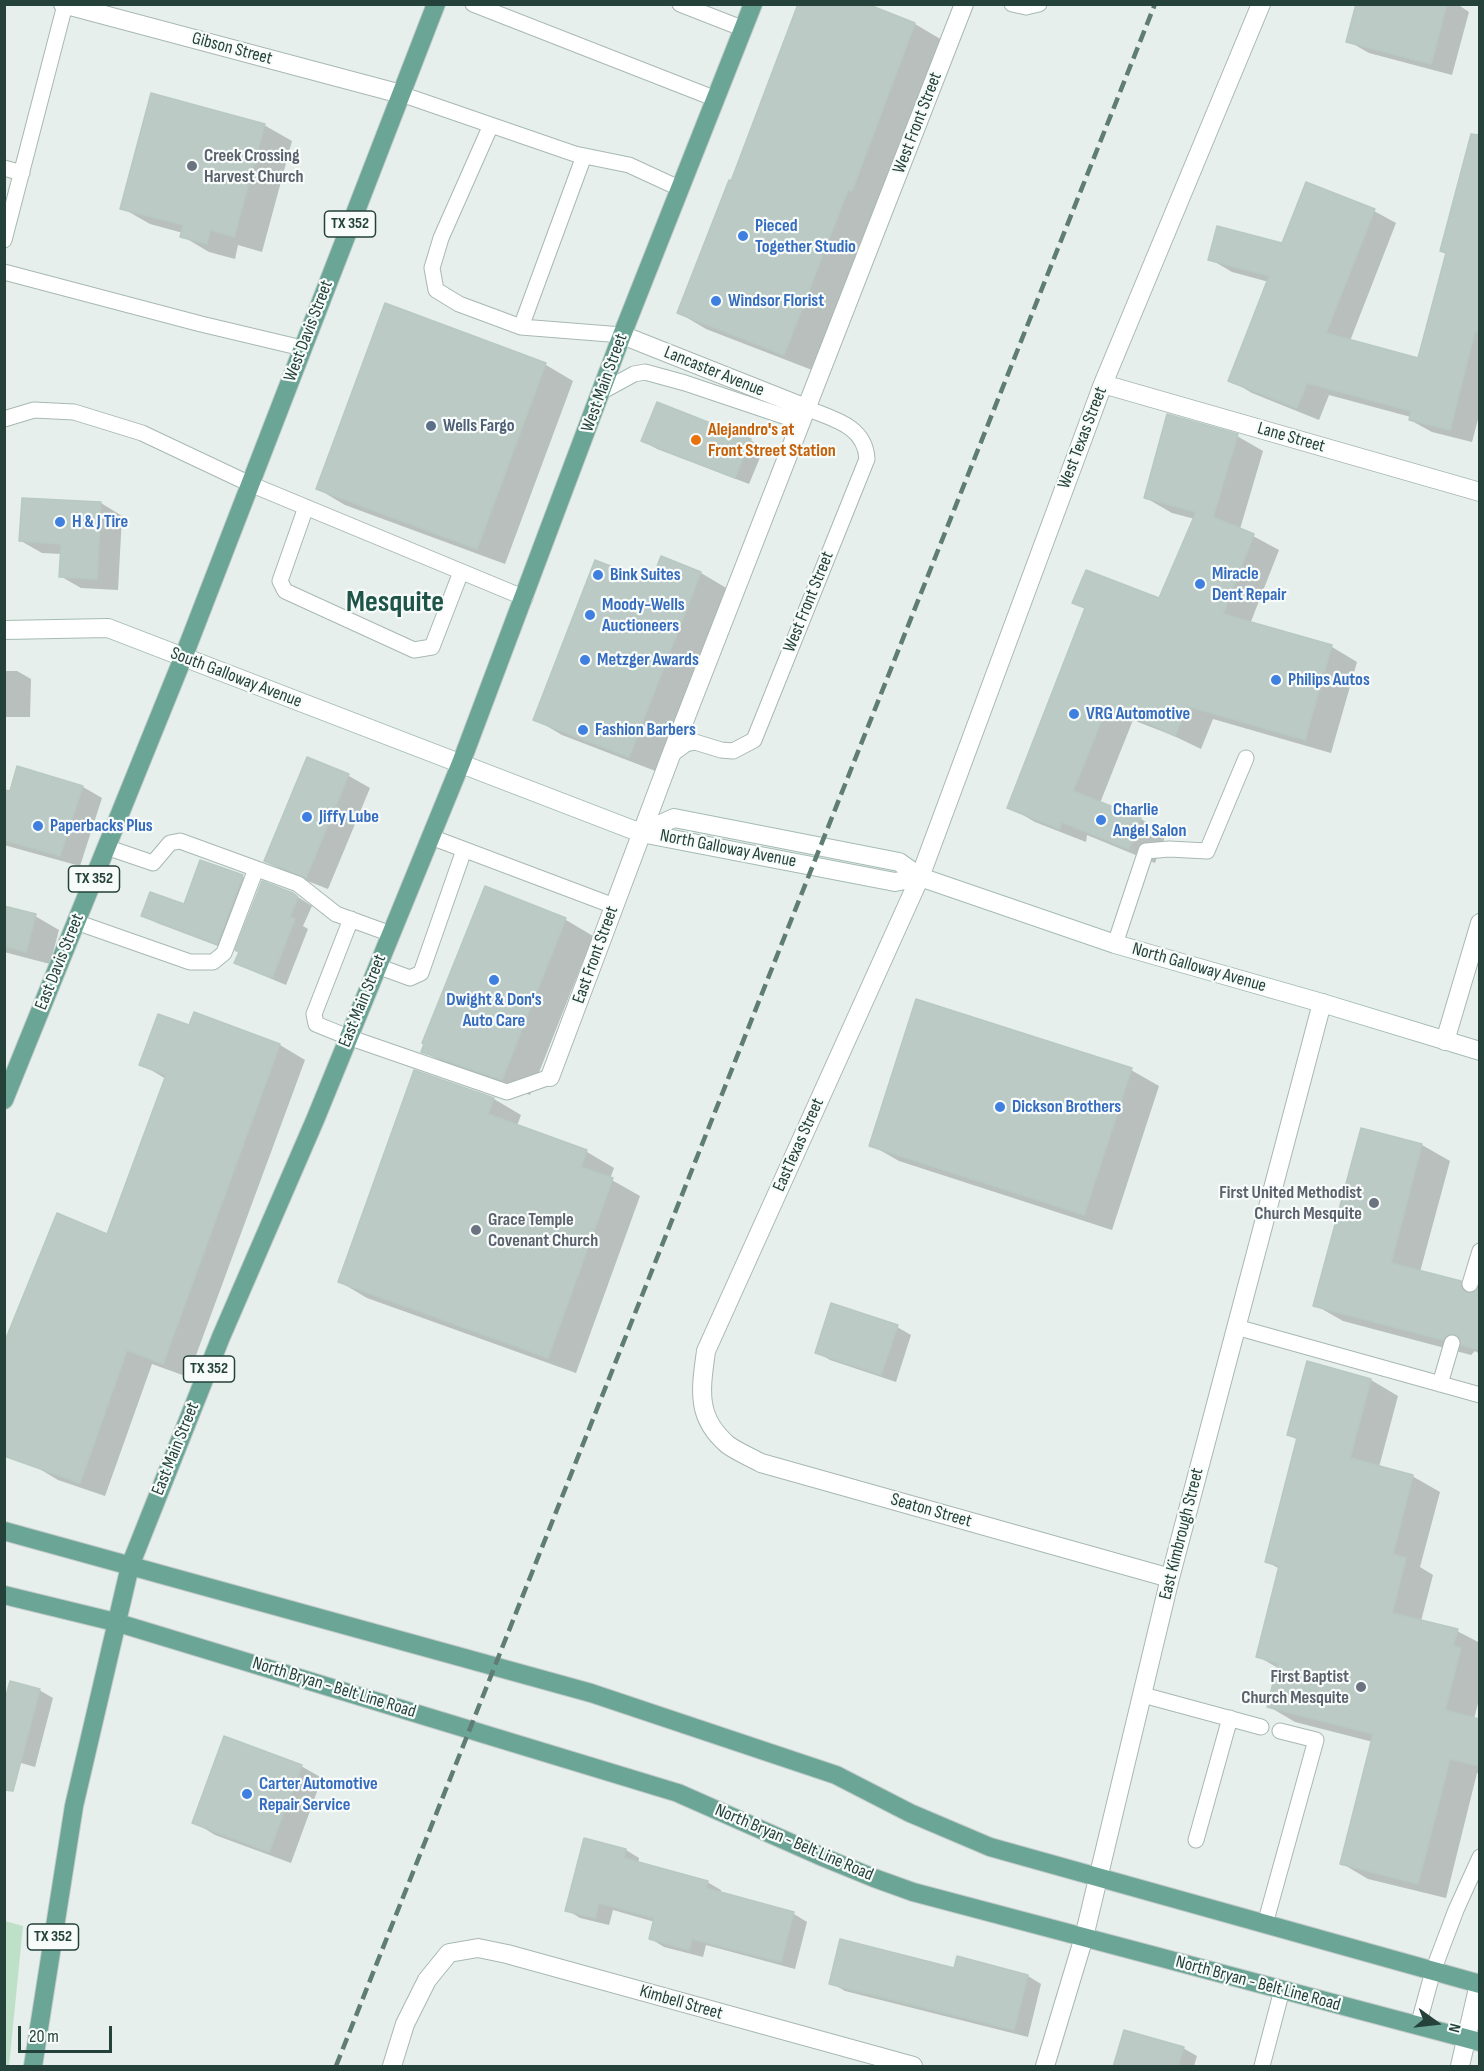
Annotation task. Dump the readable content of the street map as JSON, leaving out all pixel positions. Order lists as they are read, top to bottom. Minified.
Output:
{"streets":{"main road":["TX 352","West Davis Street","West Main Street","East Davis Street","East Main Street","North Bryan - Belt Line Road"],"street":["Gibson Street","West Front Street","Lancaster Avenue","West Texas Street","Lane Street","South Galloway Avenue","North Galloway Avenue","East Front Street","EastTexas Street","Seaton Street","East Kimbrough Street","Kimbell Street"]},"crossings":[["Gibson Street","West Davis Street"],["West Front Street","Lancaster Avenue"],["West Front Street","North Galloway Avenue"],["West Front Street","East Front Street"],["West Davis Street","South Galloway Avenue"],["West Davis Street","East Davis Street"],["Lancaster Avenue","West Main Street"],["West Main Street","South Galloway Avenue"],["West Main Street","North Galloway Avenue"],["West Main Street","East Main Street"],["West Texas Street","Lane Street"],["West Texas Street","North Galloway Avenue"],["West Texas Street","EastTexas Street"],["South Galloway Avenue","North Galloway Avenue"],["South Galloway Avenue","East Davis Street"],["South Galloway Avenue","East Main Street"],["North Galloway Avenue","East Front Street"],["North Galloway Avenue","East Main Street"],["North Galloway Avenue","EastTexas Street"],["North Galloway Avenue","East Kimbrough Street"],["East Main Street","North Bryan - Belt Line Road"],["EastTexas Street","Seaton Street"],["Seaton Street","East Kimbrough Street"],["East Kimbrough Street","North Bryan - Belt Line Road"]],"districts":["Mesquite"],"places":["Creek Crossing Harvest Church","Pieced Together Studio","Windsor Florist","Wells Fargo","Alejandro's at Front Street Station","H & J Tire","Bink Suites","Miracle Dent Repair","Moody-Wells Auctioneers","Metzger Awards","Philips Autos","VRG Automotive","Fashion Barbers","Jiffy Lube","Charlie Angel Salon","Paperbacks Plus","Dwight & Don's Auto Care","Dickson Brothers","First United Methodist Church Mesquite","Grace Temple Covenant Church","First Baptist Church Mesquite","Carter Automotive Repair Service"],"scale_bar":"20 m","north":"right"}
